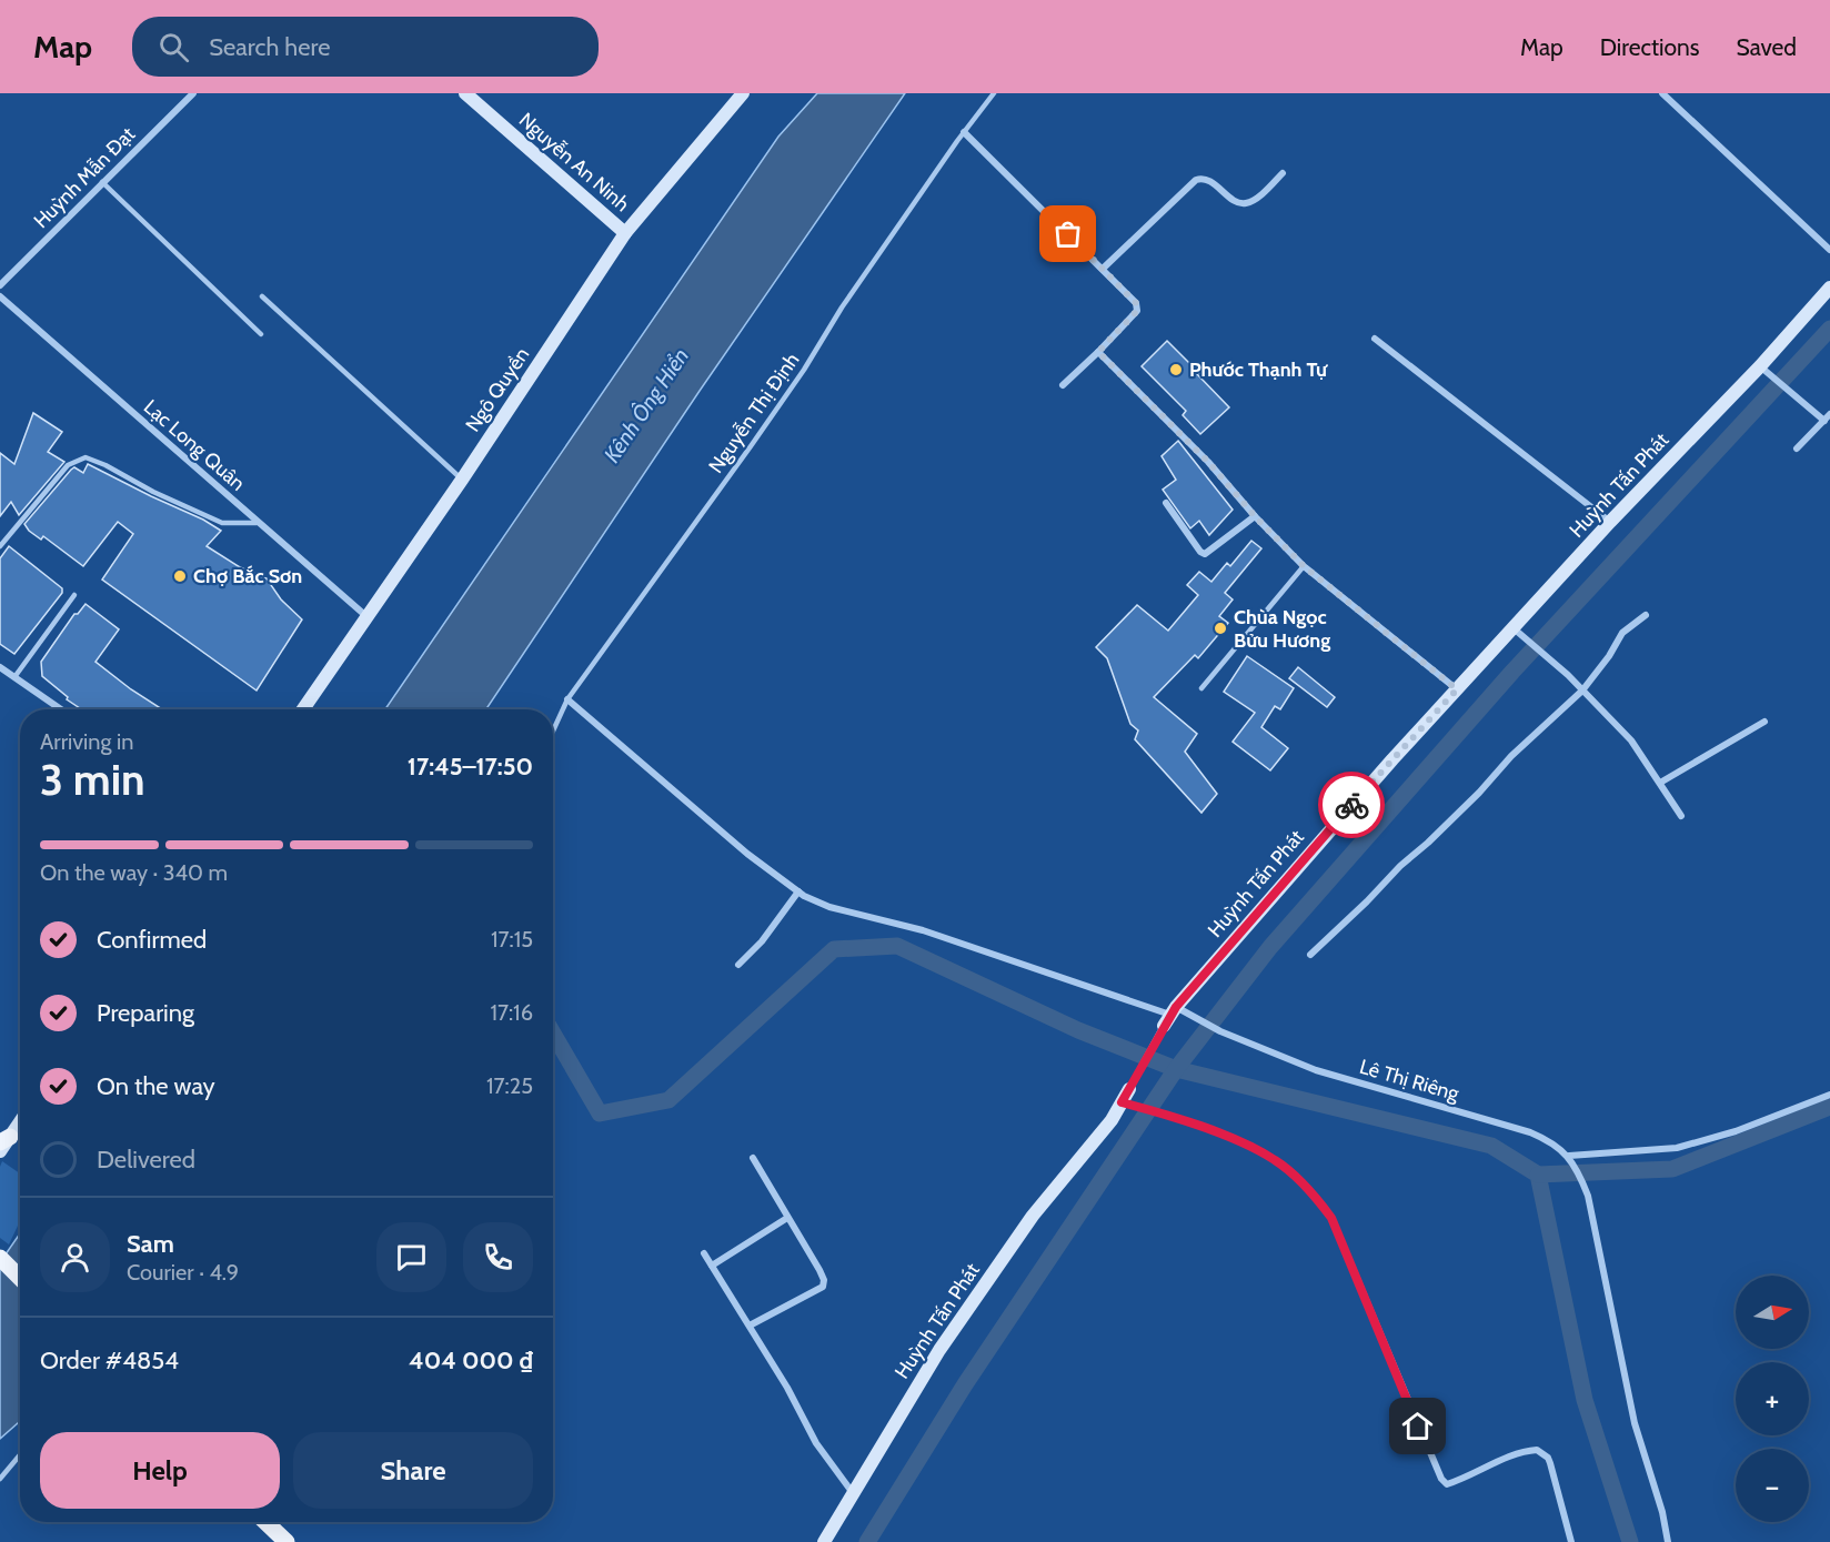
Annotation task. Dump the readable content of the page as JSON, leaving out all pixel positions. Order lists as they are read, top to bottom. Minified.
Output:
{"streets":{"street":["Nguyễn An Ninh","Huỳnh Mẫn Đạt","Ngô Quyền","Lạc Long Quân","Huỳnh Tấn Phát","Lê Thị Riêng"],"lane":["Nguyễn Thị Định"]},"crossings":[["Nguyễn An Ninh","Ngô Quyền"],["Ngô Quyền","Lạc Long Quân"],["Nguyễn Thị Định","Lê Thị Riêng"],["Huỳnh Tấn Phát","Lê Thị Riêng"]],"water":["Kênh Ông Hiển"],"places":["Phước Thạnh Tự","Chợ Bắc Sơn","Chùa Ngọc Bửu Hương"],"north":"right","page":{"header":"Map","search":"Search here","nav":["Map","Directions","Saved"],"heading":["3 min","Arriving in","17:45–17:50"],"panel":["Sam","Courier · 4.9","Order #4854","404 000 ₫"],"bar":"On the way · 340 m","list":[["Confirmed","17:15"],["Preparing","17:16"],["On the way","17:25"],"Delivered"],"map_buttons":["+","−"],"buttons":["Help","Share"]}}
